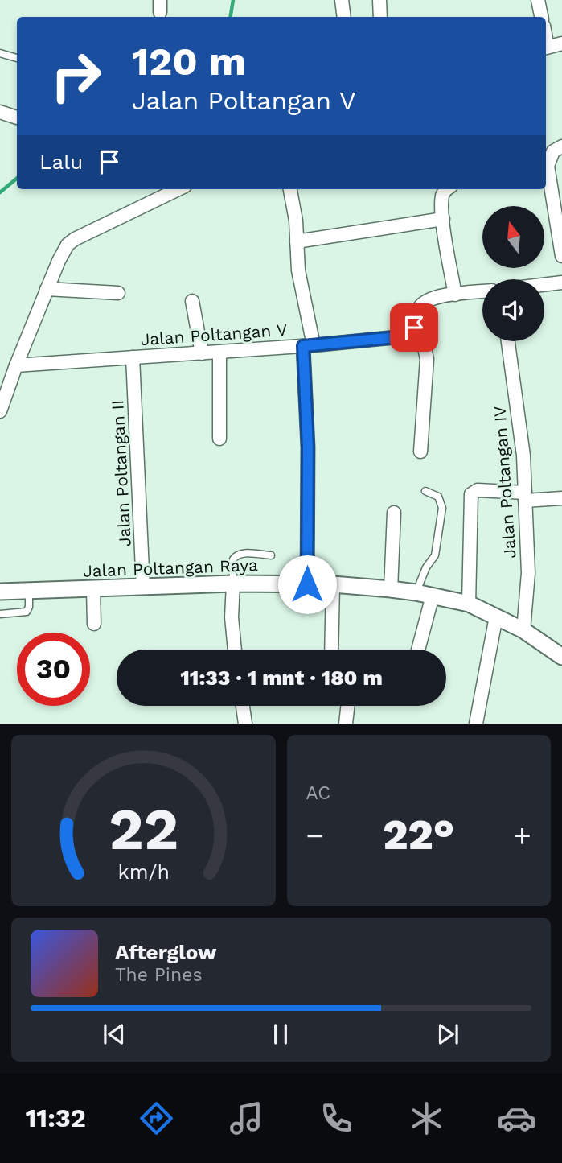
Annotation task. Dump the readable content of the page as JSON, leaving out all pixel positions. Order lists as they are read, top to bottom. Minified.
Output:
{"streets":{"street":["Jalan Poltangan V","Jalan Poltangan II","Jalan Poltangan IV","Jalan Poltangan Raya"]},"crossings":[["Jalan Poltangan V","Jalan Poltangan II"],["Jalan Poltangan II","Jalan Poltangan Raya"],["Jalan Poltangan IV","Jalan Poltangan Raya"]],"north":"top","page":{"turn":["120 m","Jalan Poltangan V"],"then":"Lalu","limit":"30","trip":"11:33 · 1 mnt · 180 m","tile":"AC","heat":["−","22°","+"],"song":["Afterglow","The Pines"],"tabs":"11:32","gauge":["22","km/h"]}}
